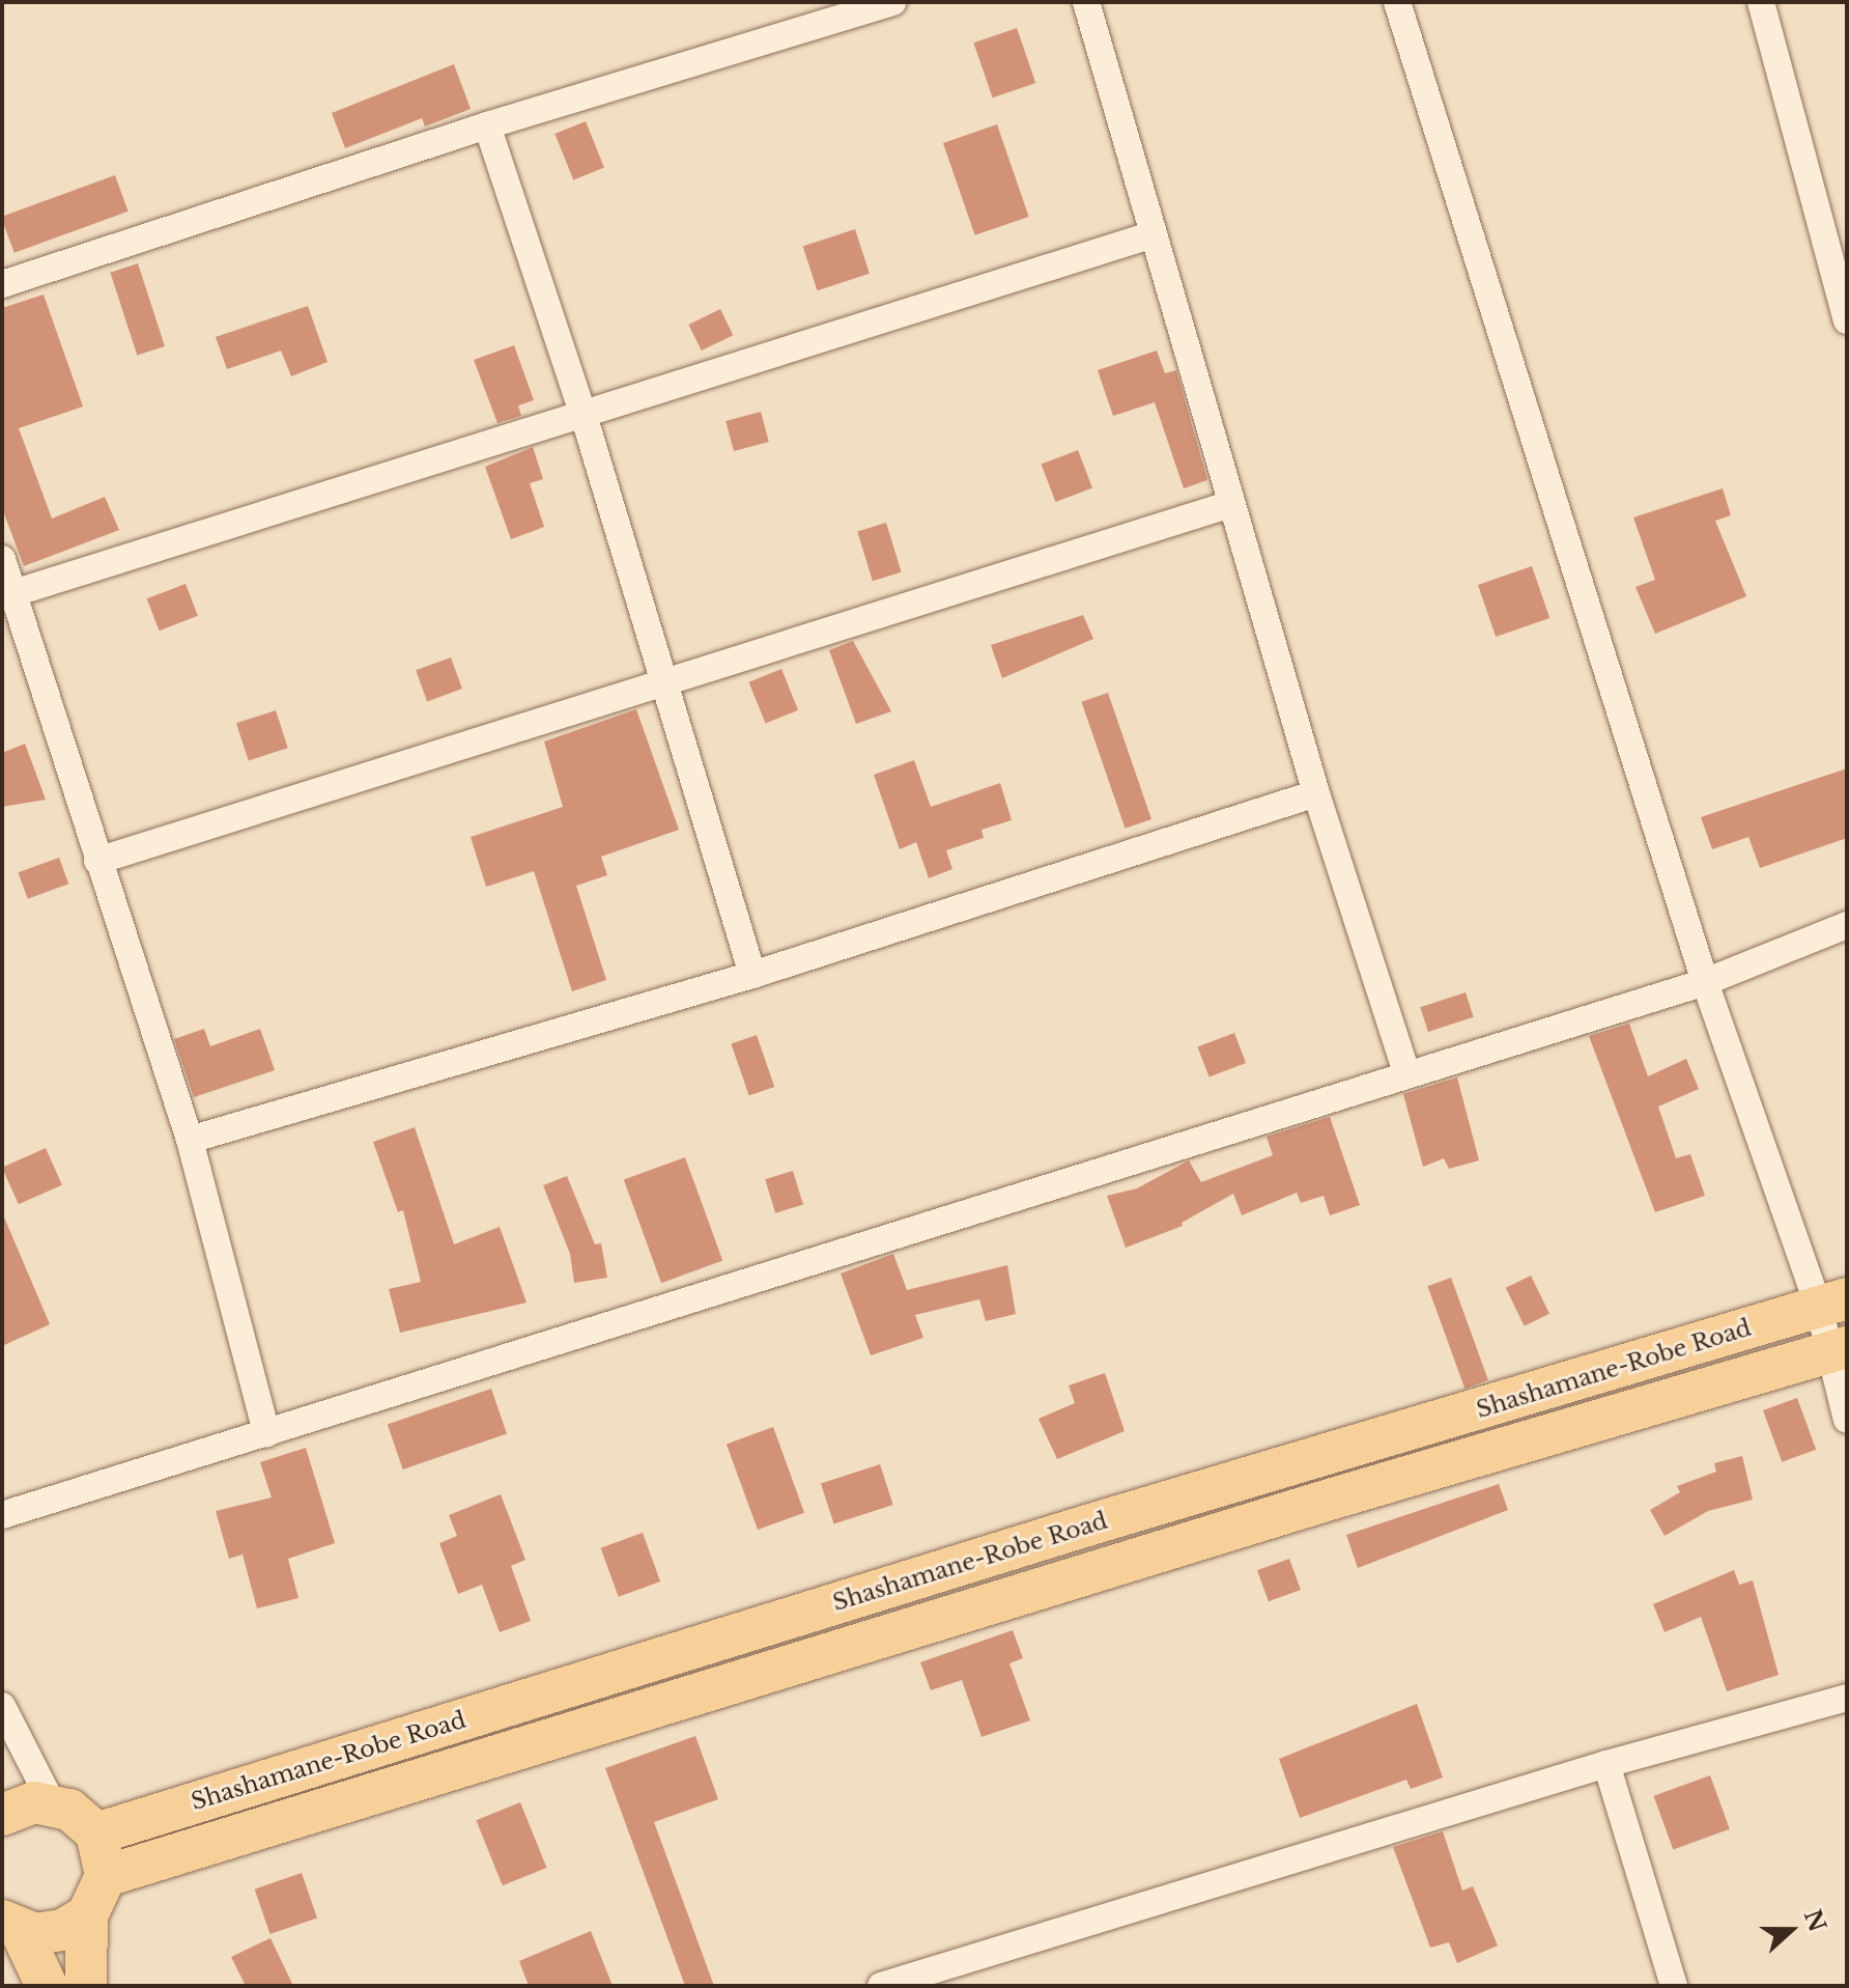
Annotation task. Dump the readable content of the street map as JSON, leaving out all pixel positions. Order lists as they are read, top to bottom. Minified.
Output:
{"streets":{"main road":["Shashamane-Robe Road"]},"north":"right"}
